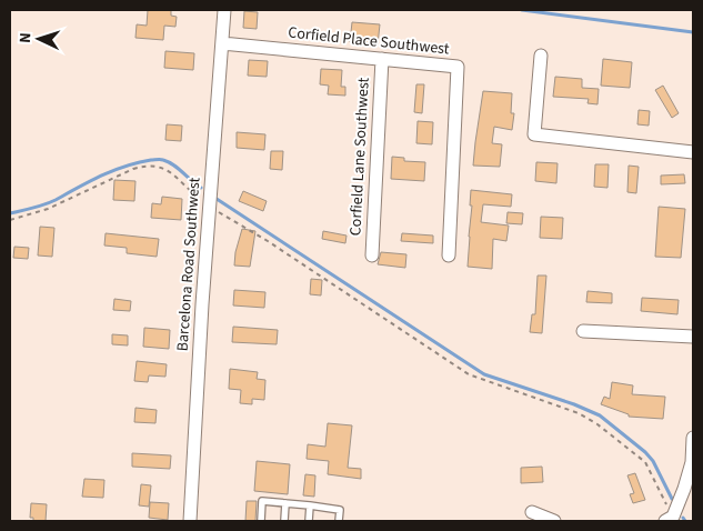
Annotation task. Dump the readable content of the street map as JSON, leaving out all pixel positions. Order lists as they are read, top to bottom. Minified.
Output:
{"streets":{"street":["Corfield Place Southwest","Corfield Lane Southwest","Barcelona Road Southwest"]},"crossings":[["Corfield Place Southwest","Corfield Lane Southwest"],["Corfield Place Southwest","Barcelona Road Southwest"]],"north":"left"}
